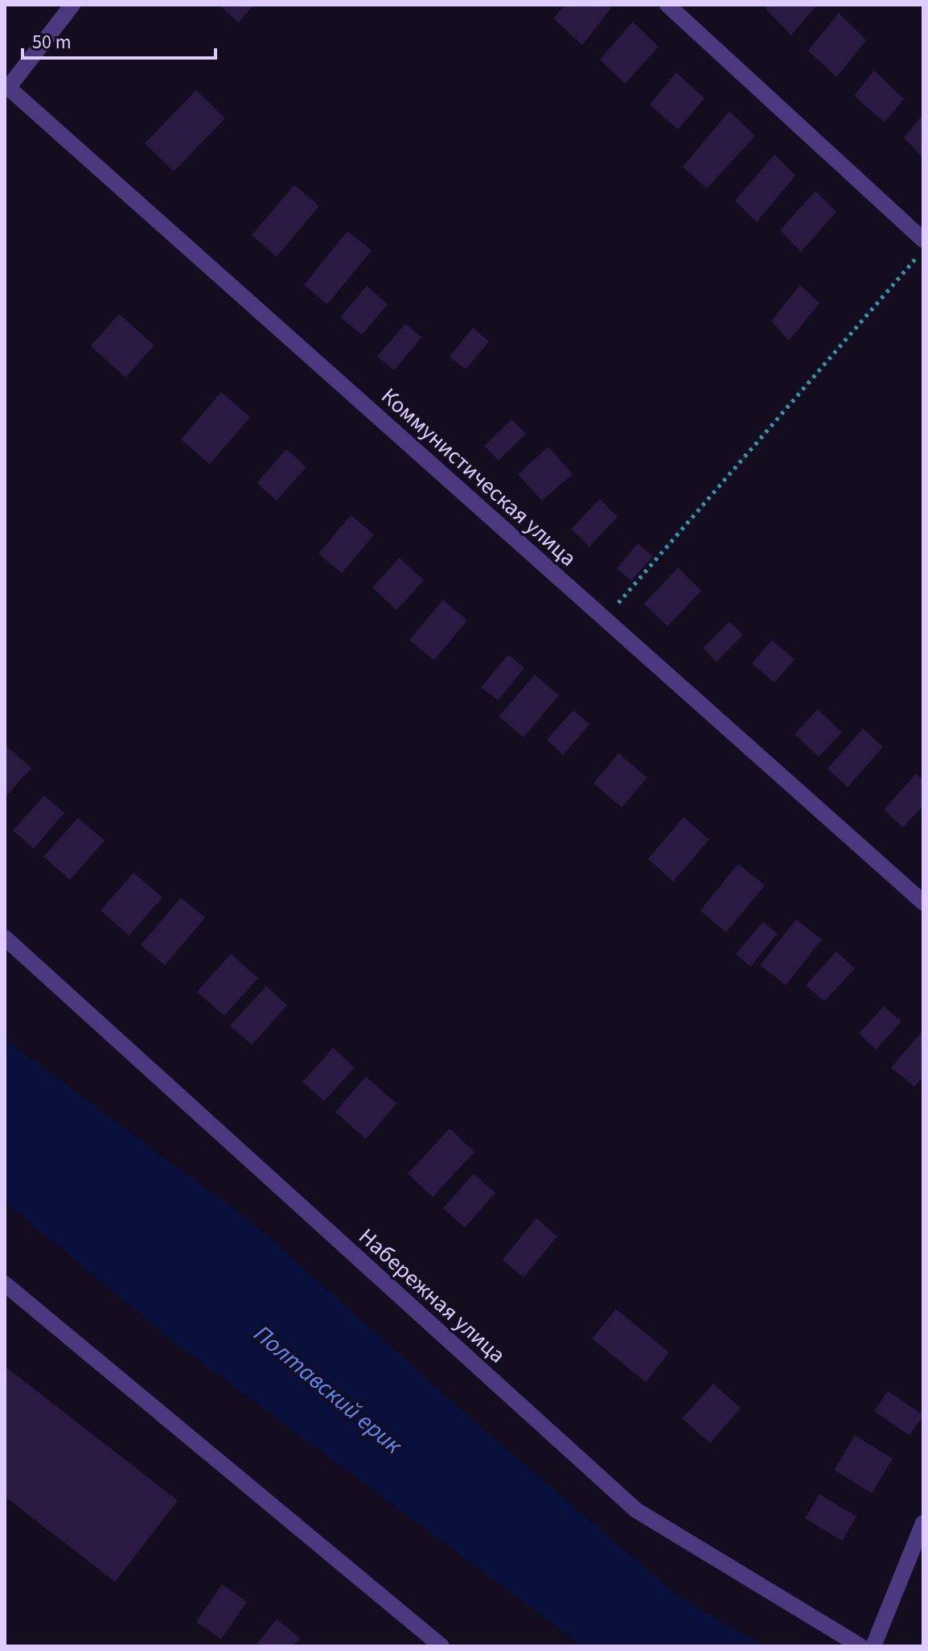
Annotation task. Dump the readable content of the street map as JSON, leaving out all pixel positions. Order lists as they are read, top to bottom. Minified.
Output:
{"streets":{"street":["Коммунистическая улица","Набережная улица"]},"water":["Полтавский ерик"],"scale_bar":"50 m"}
